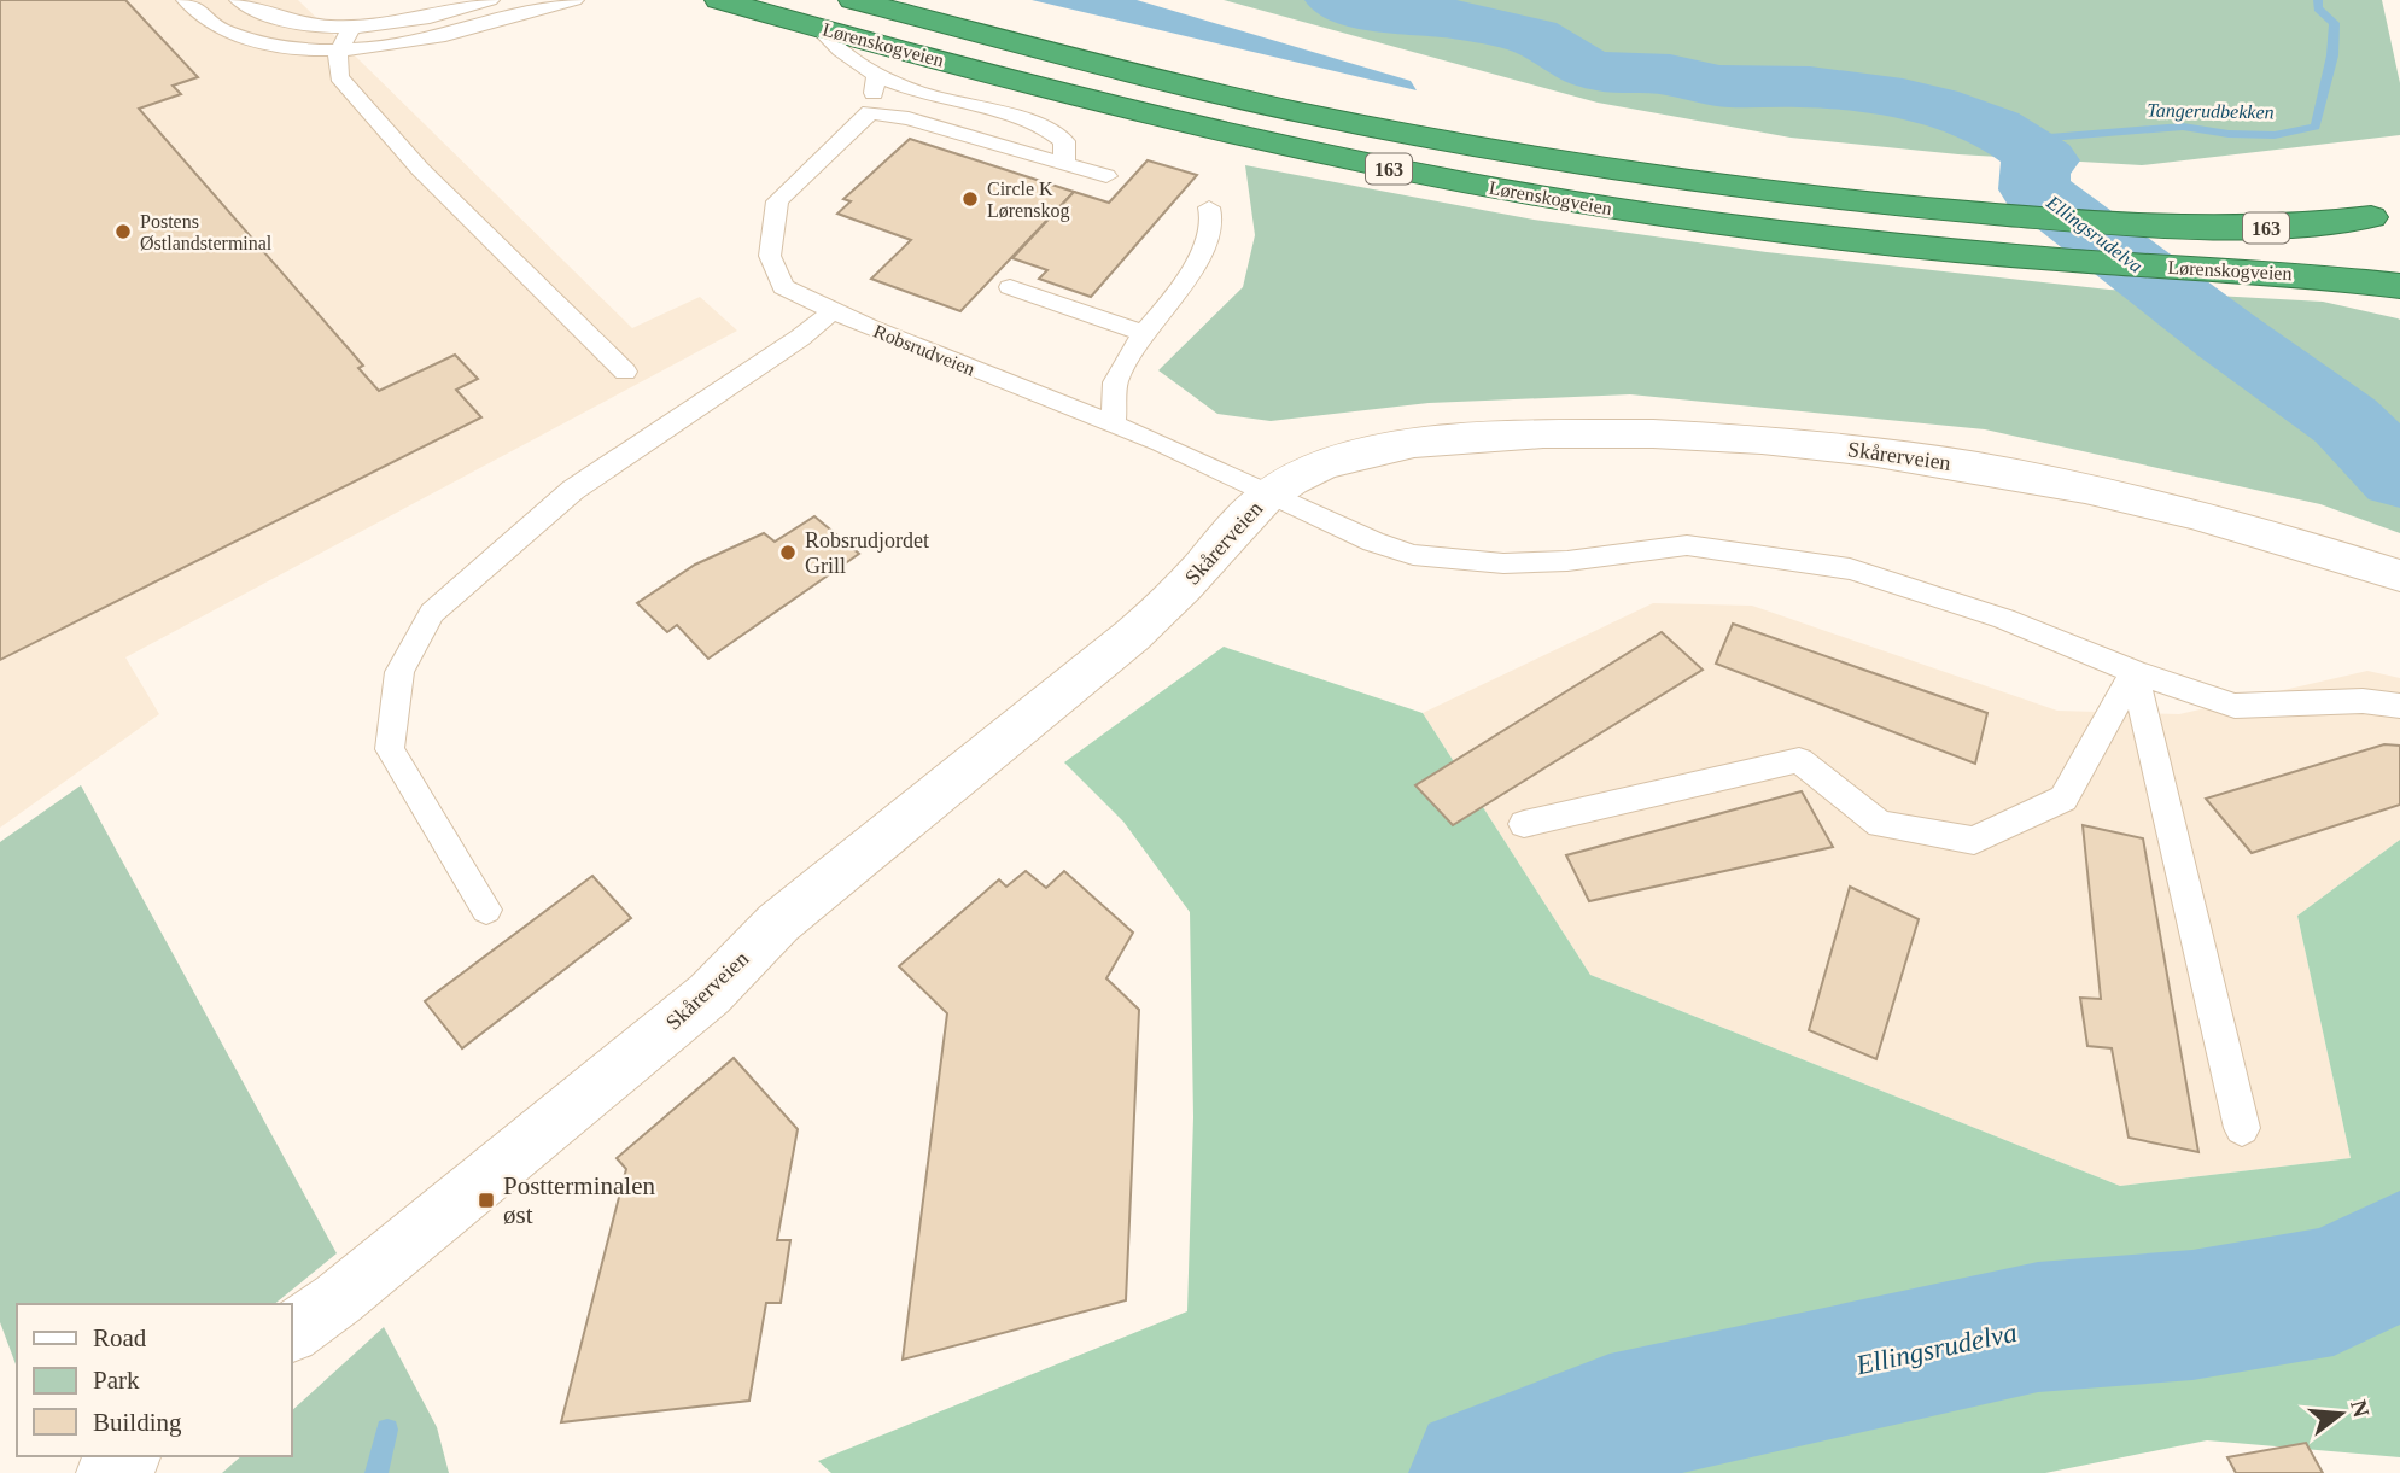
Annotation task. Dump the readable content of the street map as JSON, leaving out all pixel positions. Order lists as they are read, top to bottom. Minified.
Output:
{"streets":{"highway":["Lørenskogveien","163"],"street":["Skårerveien"],"lane":["Robsrudveien"]},"crossings":[["Lørenskogveien","163"],["Robsrudveien","Skårerveien"]],"water":["Tangerudbekken","Ellingsrudelva"],"places":{"other":["Circle K Lørenskog","Postens Østlandsterminal","Robsrudjordet Grill"],"transit":["Postterminalen øst"]},"legend":["Road","Park","Building"],"north":"right"}
